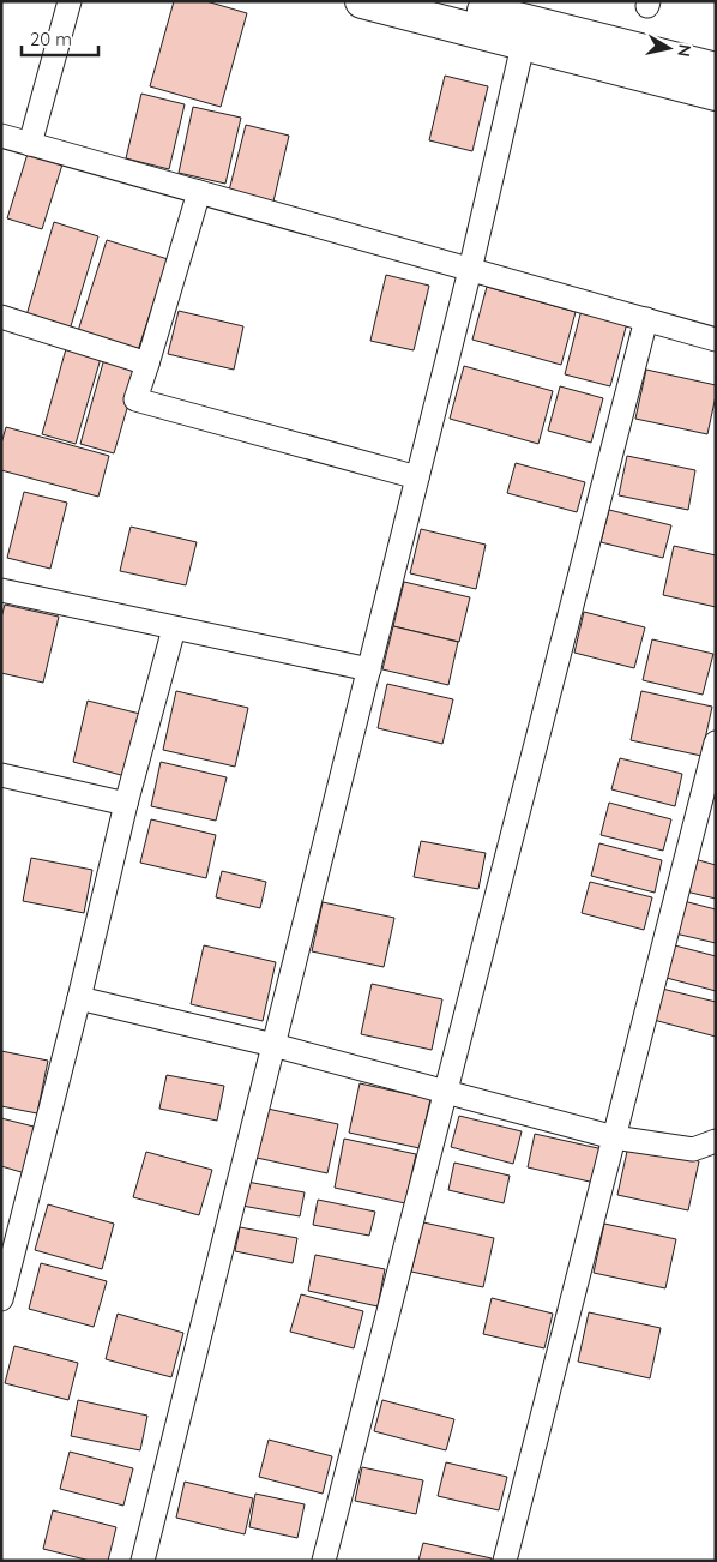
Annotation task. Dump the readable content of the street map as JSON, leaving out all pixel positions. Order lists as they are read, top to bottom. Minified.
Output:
{"scale_bar":"20 m","north":"right"}
